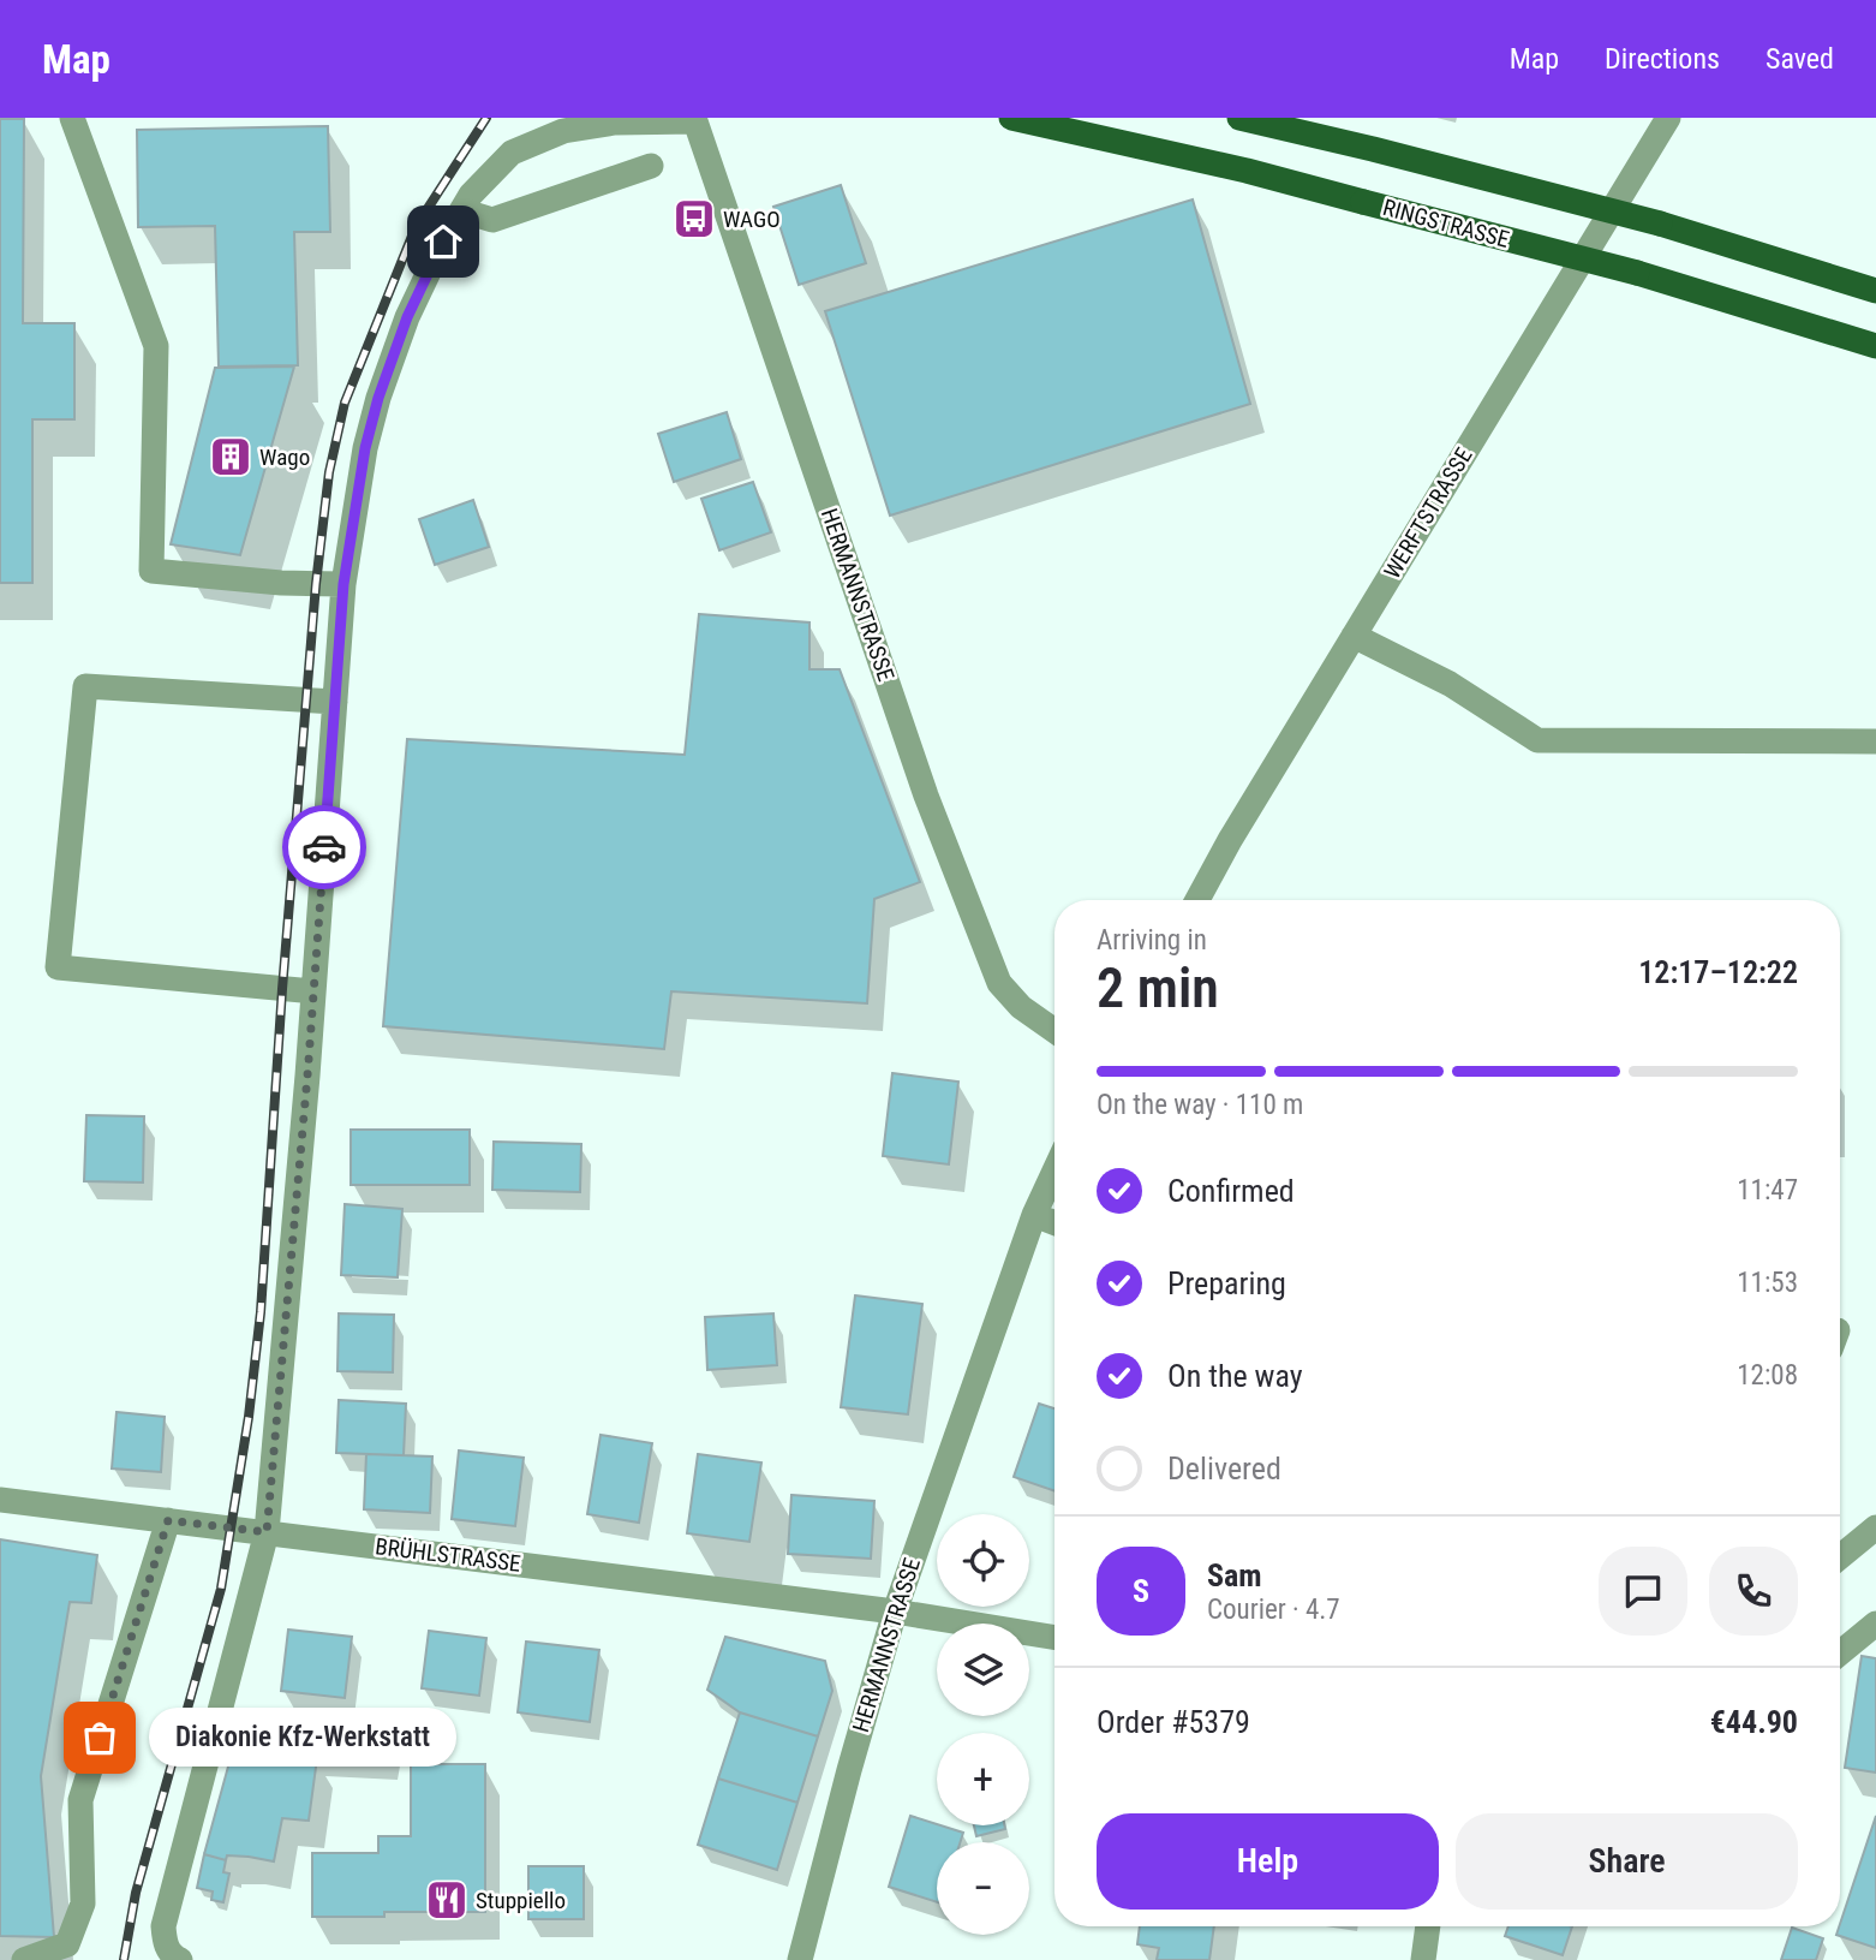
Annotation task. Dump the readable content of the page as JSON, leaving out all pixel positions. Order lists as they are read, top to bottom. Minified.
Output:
{"streets":{"main road":["RINGSTRASSE"],"street":["WERFTSTRASSE","HERMANNSTRASSE","BRÜHLSTRASSE"]},"crossings":[["HERMANNSTRASSE","BRÜHLSTRASSE"]],"places":{"bus stop":["WAGO"],"building":["Wago"],"other":["Diakonie Kfz-Werkstatt"],"restaurant":["Stuppiello"]},"page":{"header":"Map","nav":["Map","Directions","Saved"],"heading":["2 min","Arriving in","12:17–12:22"],"panel":["Sam","Courier · 4.7","Order #5379","€44.90"],"bar":"On the way · 110 m","list":[["Confirmed","11:47"],["Preparing","11:53"],["On the way","12:08"],"Delivered"],"map_buttons":["+","−"],"round":"S","bubble":"Diakonie Kfz-Werkstatt","buttons":["Help","Share"]}}
